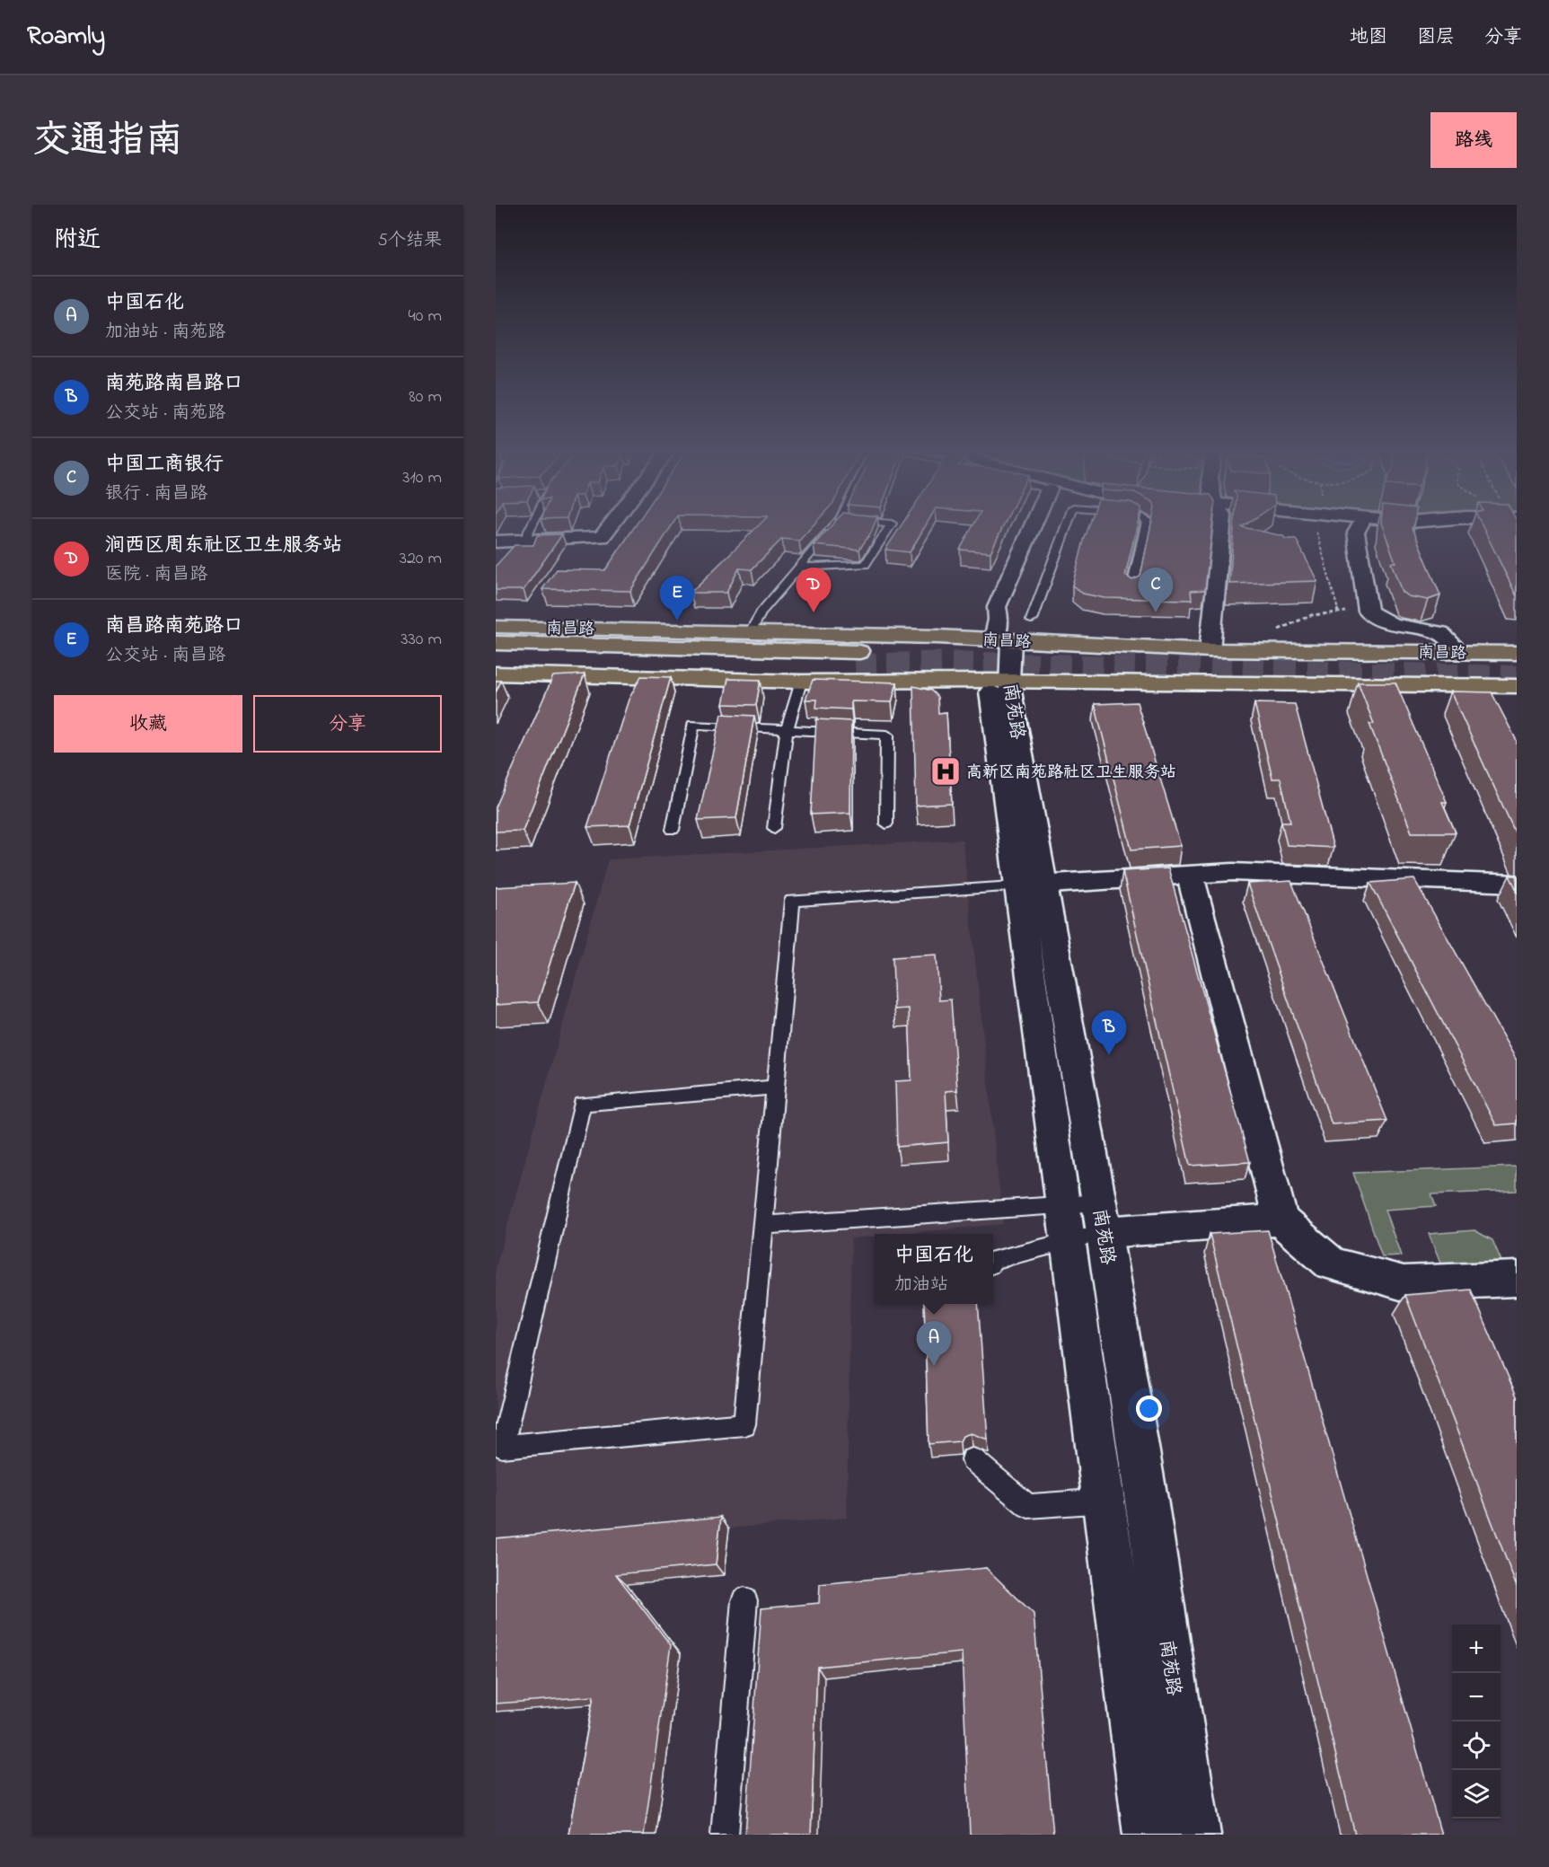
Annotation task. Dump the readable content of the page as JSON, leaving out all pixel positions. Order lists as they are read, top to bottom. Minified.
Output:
{"streets":{"main road":["南昌路"],"street":["南苑路"]},"crossings":[["南昌路","南苑路"]],"places":{"hospital":["高新区南苑路社区卫生服务站"]},"page":{"header":"Roamly","nav":["地图","图层","分享"],"title":"交通指南","buttons":["路线",["收藏","分享"]],"heading":["附近","5个结果"],"list":[{"mark":"A","name":"中国石化","note":"加油站 · 南苑路","value":"40 m"},{"mark":"B","name":"南苑路南昌路口","note":"公交站 · 南苑路","value":"80 m"},{"mark":"C","name":"中国工商银行","note":"银行 · 南昌路","value":"310 m"},{"mark":"D","name":"涧西区周东社区卫生服务站","note":"医院 · 南昌路","value":"320 m"},{"mark":"E","name":"南昌路南苑路口","note":"公交站 · 南昌路","value":"330 m"}],"pins":["C","D","E","B","A"],"popup":["中国石化","加油站"],"map_buttons":["+","−"]}}
